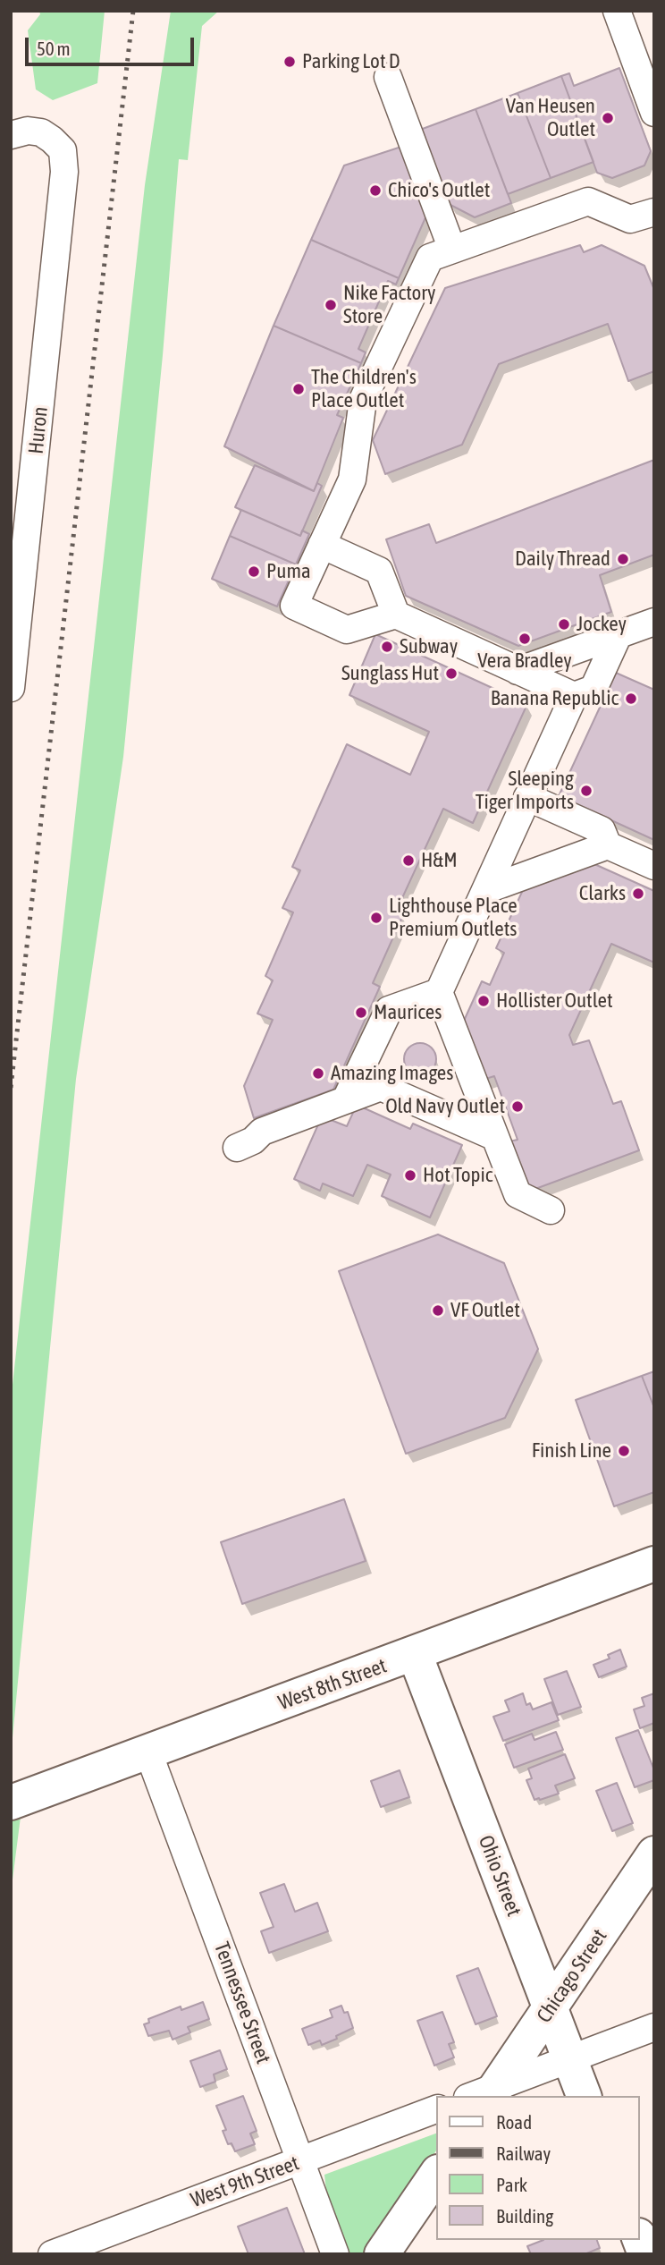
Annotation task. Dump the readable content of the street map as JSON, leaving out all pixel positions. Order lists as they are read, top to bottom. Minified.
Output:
{"streets":{"street":["Huron","West 8th Street","Ohio Street","Chicago Street","Tennessee Street","West 9th Street"]},"crossings":[["West 8th Street","Ohio Street"],["West 8th Street","Tennessee Street"],["Ohio Street","Chicago Street"],["Tennessee Street","West 9th Street"]],"places":["Parking Lot D","Van Heusen Outlet","Chico's Outlet","Nike Factory Store","The Children's Place Outlet","Daily Thread","Puma","Jockey","Vera Bradley","Subway","Sunglass Hut","Banana Republic","Sleeping Tiger Imports","H&M","Clarks","Lighthouse Place Premium Outlets","Hollister Outlet","Maurices","Amazing Images","Old Navy Outlet","Hot Topic","VF Outlet","Finish Line"],"legend":["Road","Railway","Park","Building"],"scale_bar":"50 m"}
